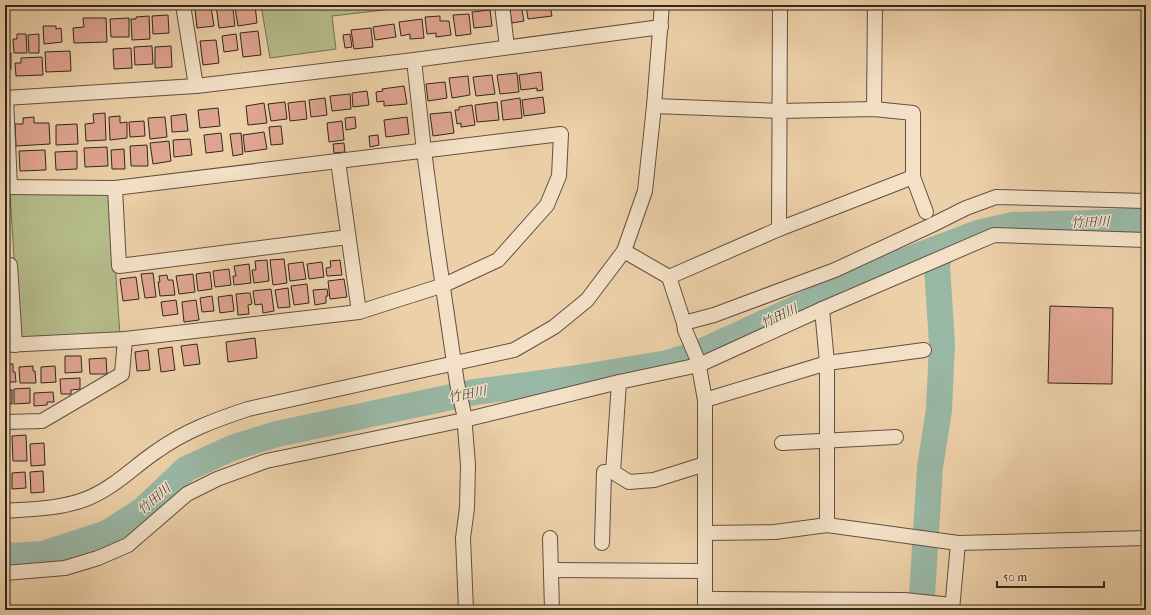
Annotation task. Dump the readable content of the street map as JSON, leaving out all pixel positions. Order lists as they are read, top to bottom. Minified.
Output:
{"water":["竹田川"],"scale_bar":"50 m"}
